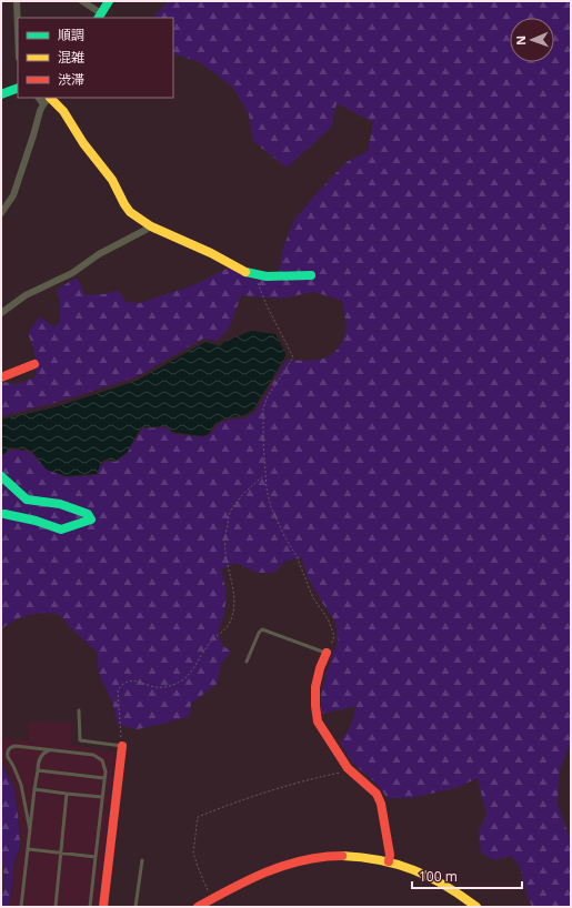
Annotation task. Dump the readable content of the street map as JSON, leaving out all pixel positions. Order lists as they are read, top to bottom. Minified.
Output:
{"legend":["順調","混雑","渋滞"],"scale_bar":"100 m","north":"left"}
